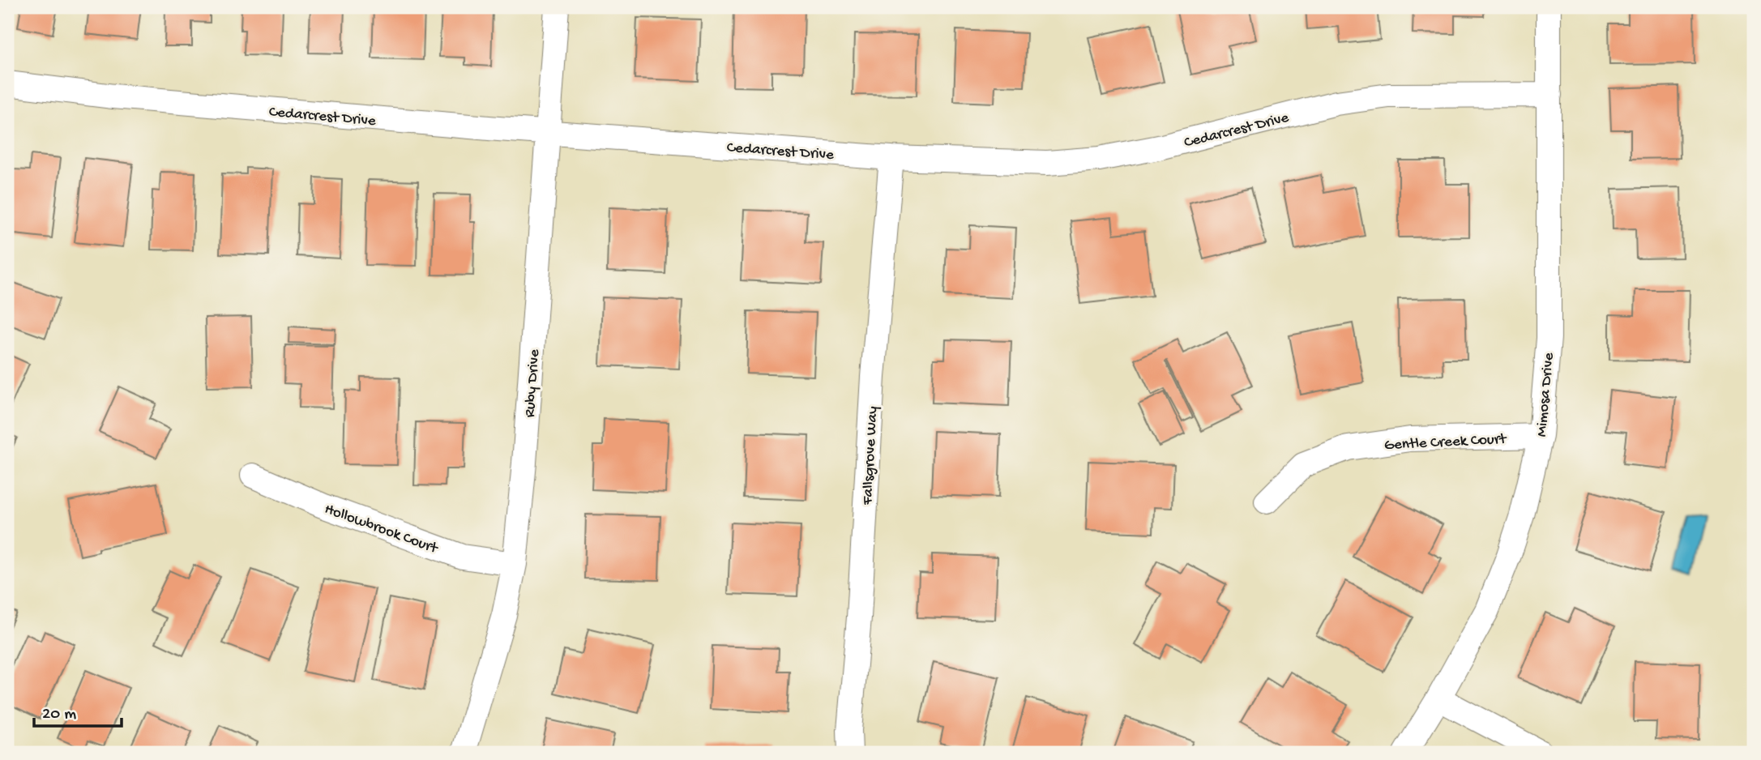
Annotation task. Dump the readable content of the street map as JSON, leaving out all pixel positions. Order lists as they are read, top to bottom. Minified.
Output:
{"streets":{"street":["Cedarcrest Drive","Ruby Drive","Mimosa Drive","Gentle Creek Court","Fallsgrove Way","Hollowbrook Court"]},"crossings":[["Cedarcrest Drive","Ruby Drive"],["Cedarcrest Drive","Mimosa Drive"],["Cedarcrest Drive","Fallsgrove Way"],["Ruby Drive","Hollowbrook Court"],["Mimosa Drive","Gentle Creek Court"]],"scale_bar":"20 m"}
